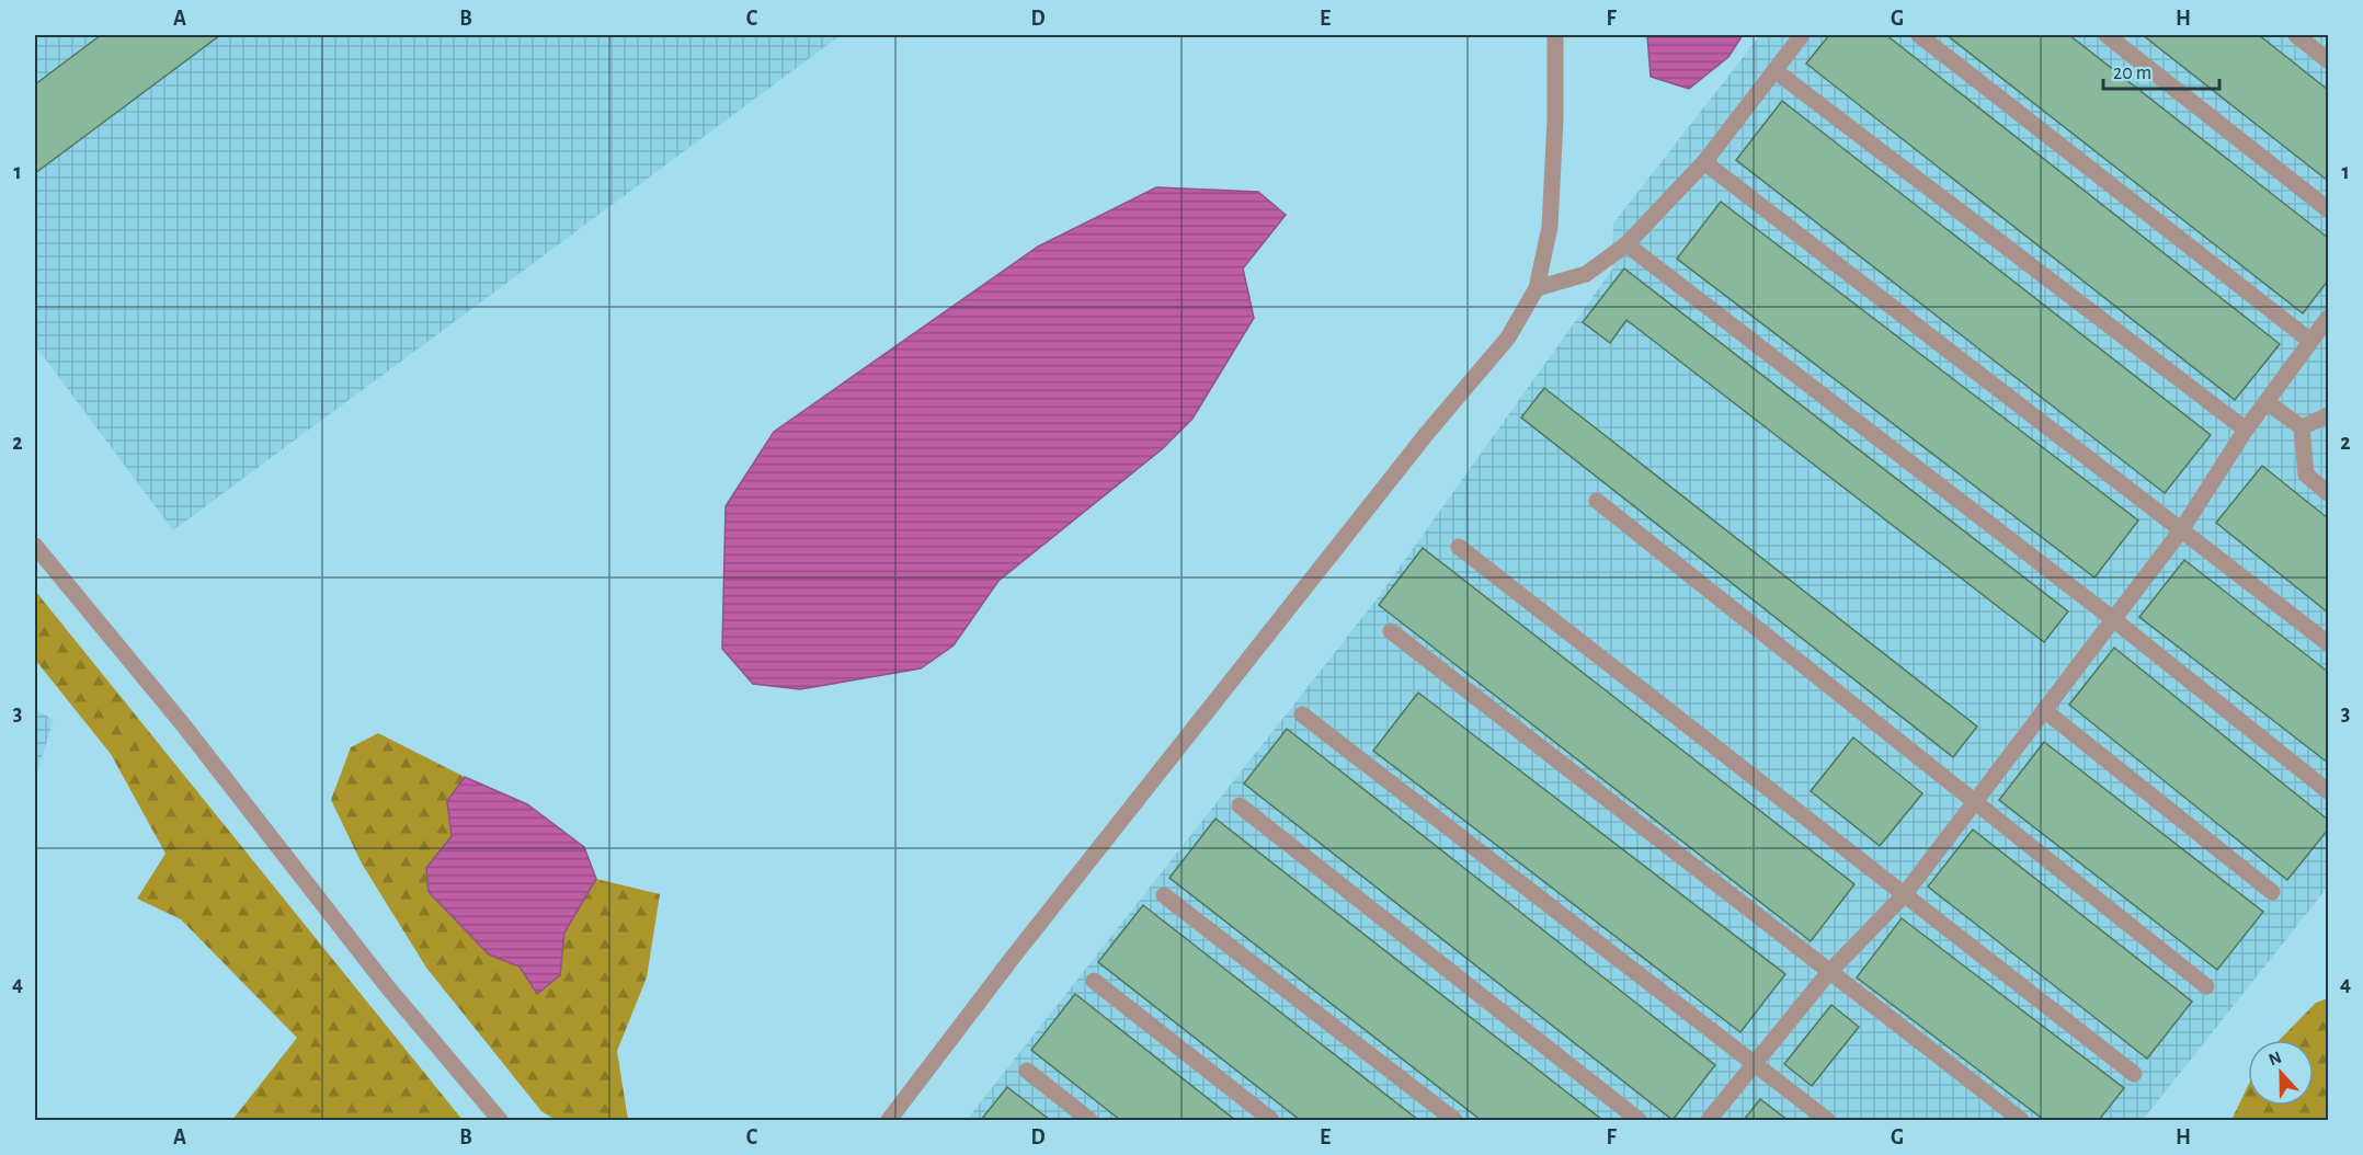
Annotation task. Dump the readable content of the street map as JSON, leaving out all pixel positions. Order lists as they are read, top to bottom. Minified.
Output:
{"scale_bar":"20 m","north":"top","grid":{"columns":["A","B","C","D","E","F","G","H"],"rows":["1","2","3","4"]}}
